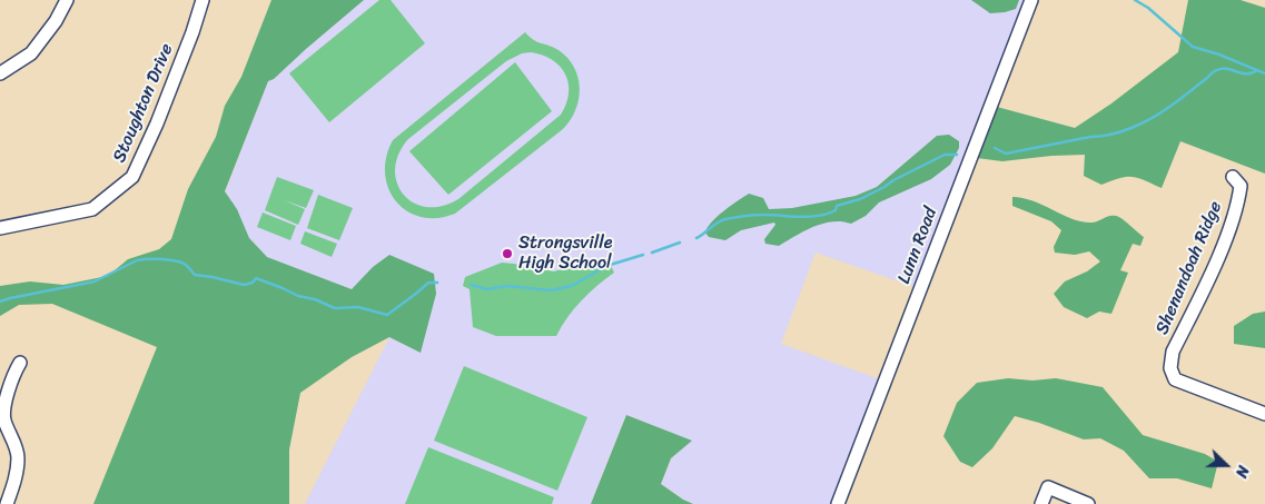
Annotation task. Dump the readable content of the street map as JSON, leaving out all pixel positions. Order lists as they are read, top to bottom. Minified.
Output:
{"streets":{"street":["Stoughton Drive","Lunn Road","Shenandoah Ridge"]},"places":["Strongsville High School"],"north":"right"}
